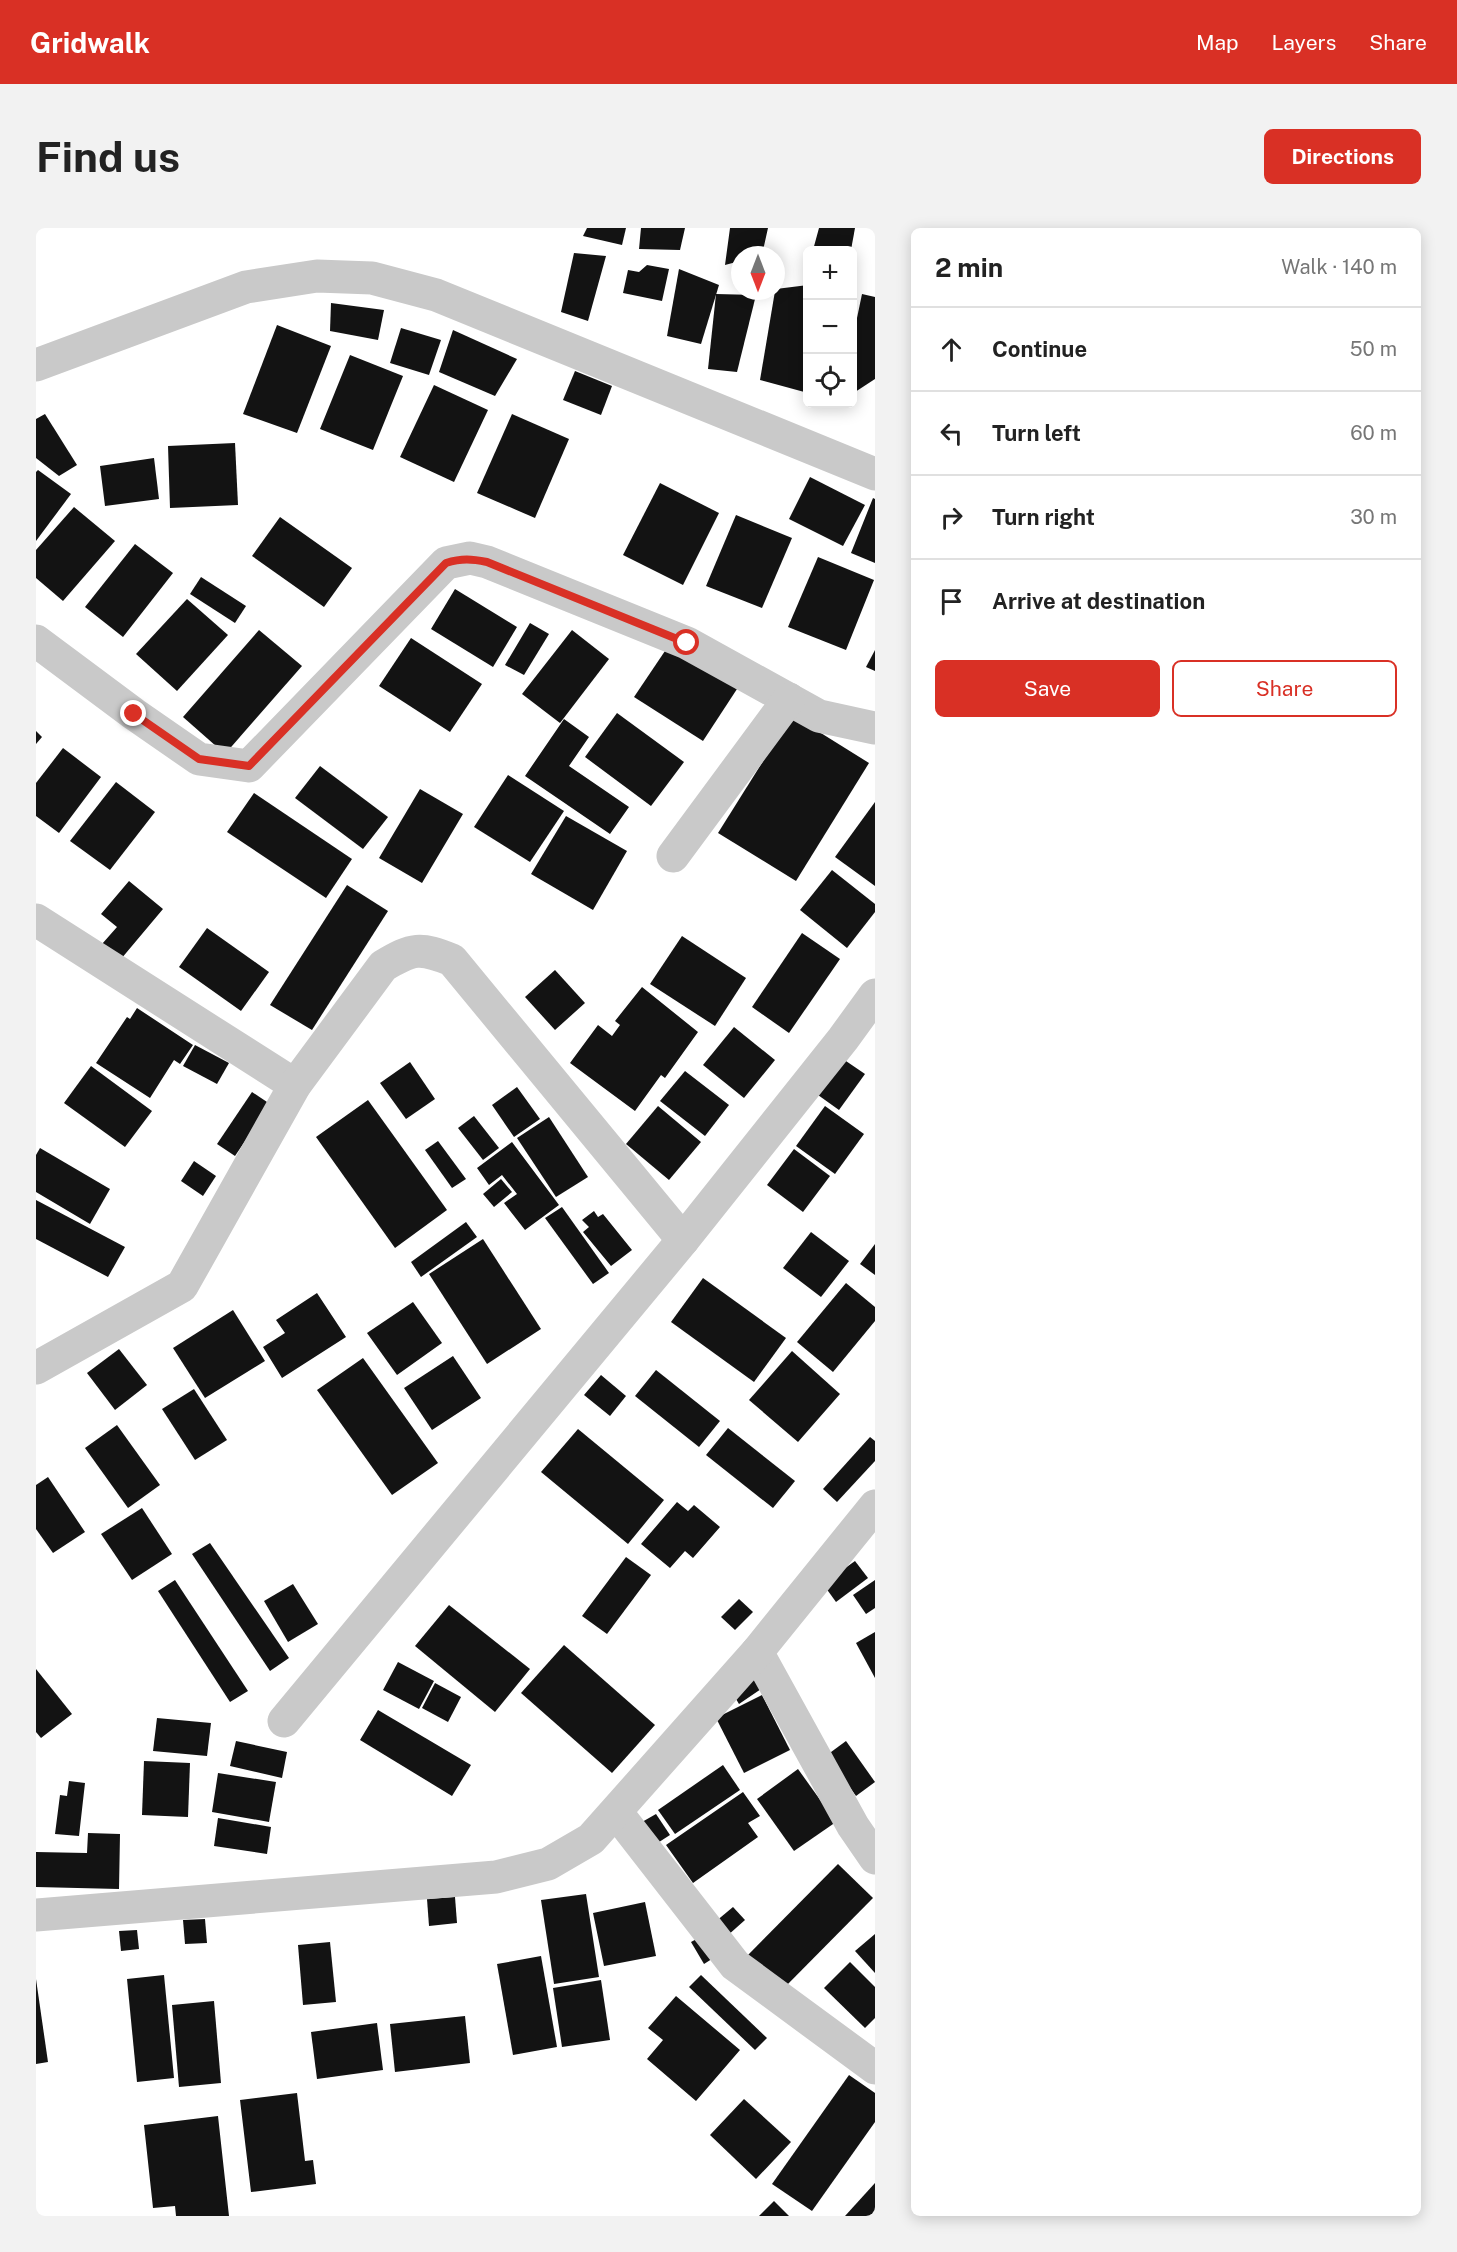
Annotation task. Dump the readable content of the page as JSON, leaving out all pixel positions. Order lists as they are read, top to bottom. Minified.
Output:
{"north":"bottom","page":{"header":"Gridwalk","nav":["Map","Layers","Share"],"buttons":["Directions",["Save","Share"]],"title":"Find us","heading":["2 min","Walk · 140 m"],"map_buttons":["+","−"],"list":[["Continue","50 m"],["Turn left","60 m"],["Turn right","30 m"],"Arrive at destination"]}}
